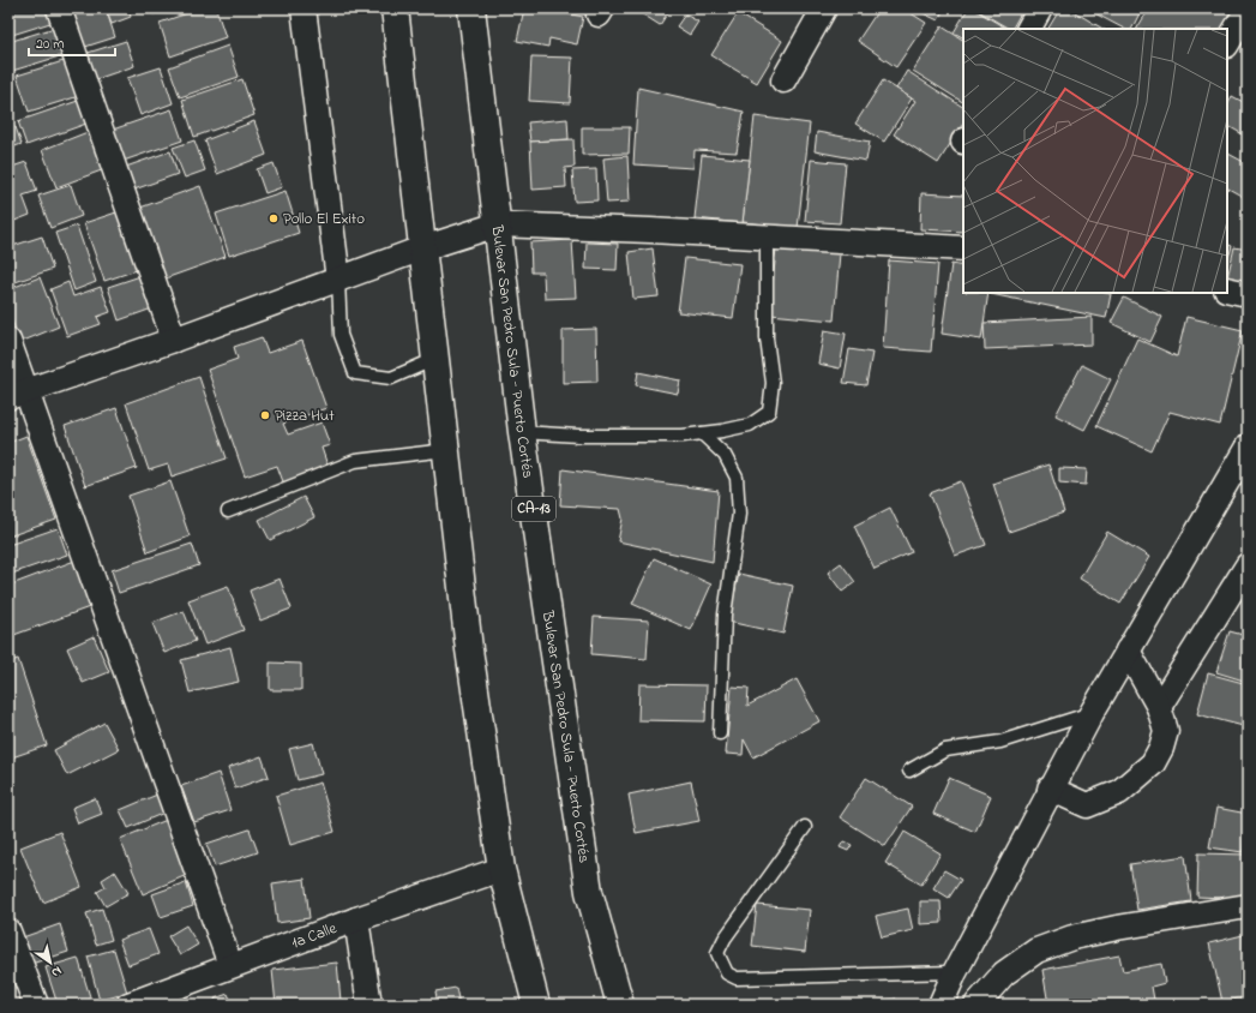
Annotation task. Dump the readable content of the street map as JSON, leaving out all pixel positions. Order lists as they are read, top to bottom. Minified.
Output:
{"streets":{"highway":["Bulevar San Pedro Sula - Puerto Cortés","CA-13"],"street":["1a Calle"]},"places":["Pollo El Exito","Pizza Hut"],"scale_bar":"20 m","north":"bottom right"}
